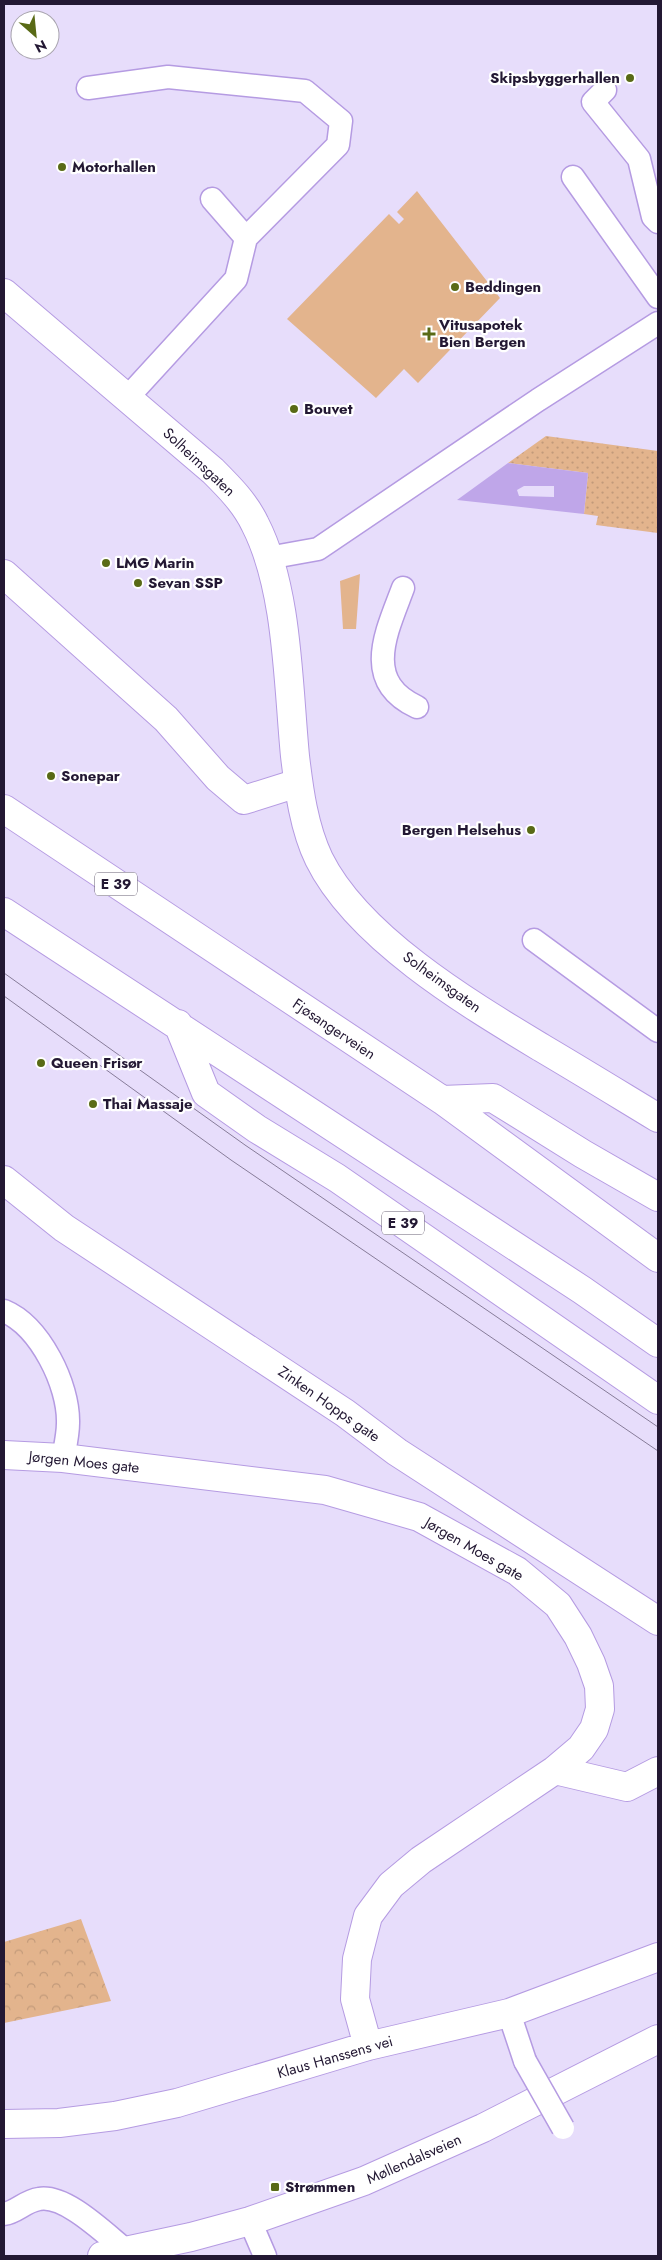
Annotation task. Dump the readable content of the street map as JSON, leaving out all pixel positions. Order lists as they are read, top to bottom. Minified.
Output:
{"streets":{"main road":["Solheimsgaten","E 39","Fjøsangerveien","Zinken Hopps gate","Jørgen Moes gate","Klaus Hanssens vei","Møllendalsveien"]},"crossings":[["Jørgen Moes gate","Klaus Hanssens vei"]],"places":{"other":["Skipsbyggerhallen","Motorhallen","Beddingen","Bouvet","LMG Marin","Sevan SSP","Sonepar","Bergen Helsehus","Queen Frisør","Thai Massaje"],"health":["Vitusapotek Bien Bergen"],"transit":["Strømmen"]},"north":"bottom right"}
